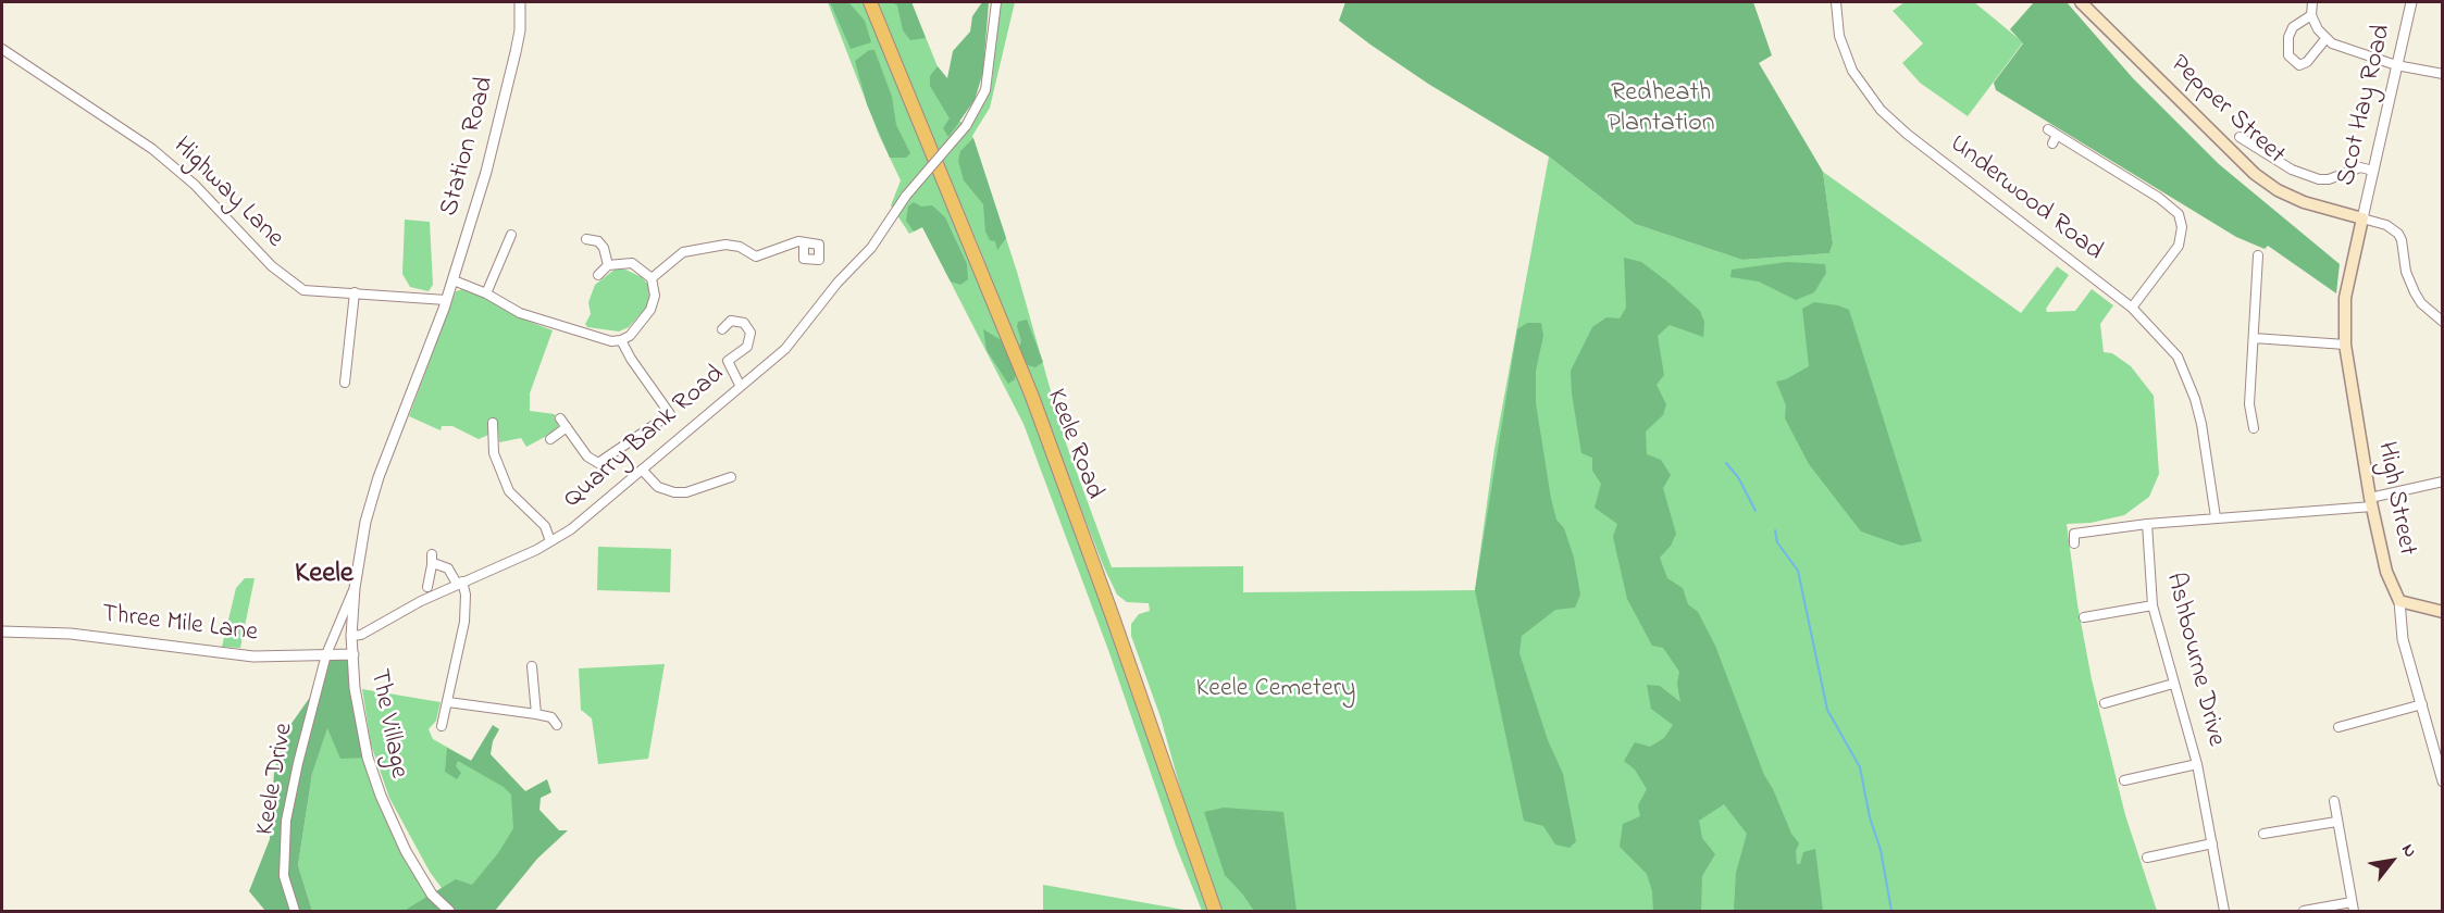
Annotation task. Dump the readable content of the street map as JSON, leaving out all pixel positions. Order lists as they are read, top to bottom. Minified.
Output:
{"streets":{"main road":["Pepper Street","Keele Road","High Street"],"street":["Scot Hay Road","Station Road","Highway Lane","Underwood Road","Quarry Bank Road","Three Mile Lane","Ashbourne Drive","The Village","Keele Drive"]},"crossings":[["Scot Hay Road","Pepper Street"],["Scot Hay Road","High Street"],["Pepper Street","High Street"],["Station Road","Highway Lane"],["Station Road","The Village"],["Highway Lane","The Village"],["Quarry Bank Road","The Village"],["Three Mile Lane","The Village"],["Three Mile Lane","Keele Drive"],["The Village","Keele Drive"]],"districts":["Keele"],"parks":["Redheath Plantation","Keele Cemetery"],"north":"top right"}
